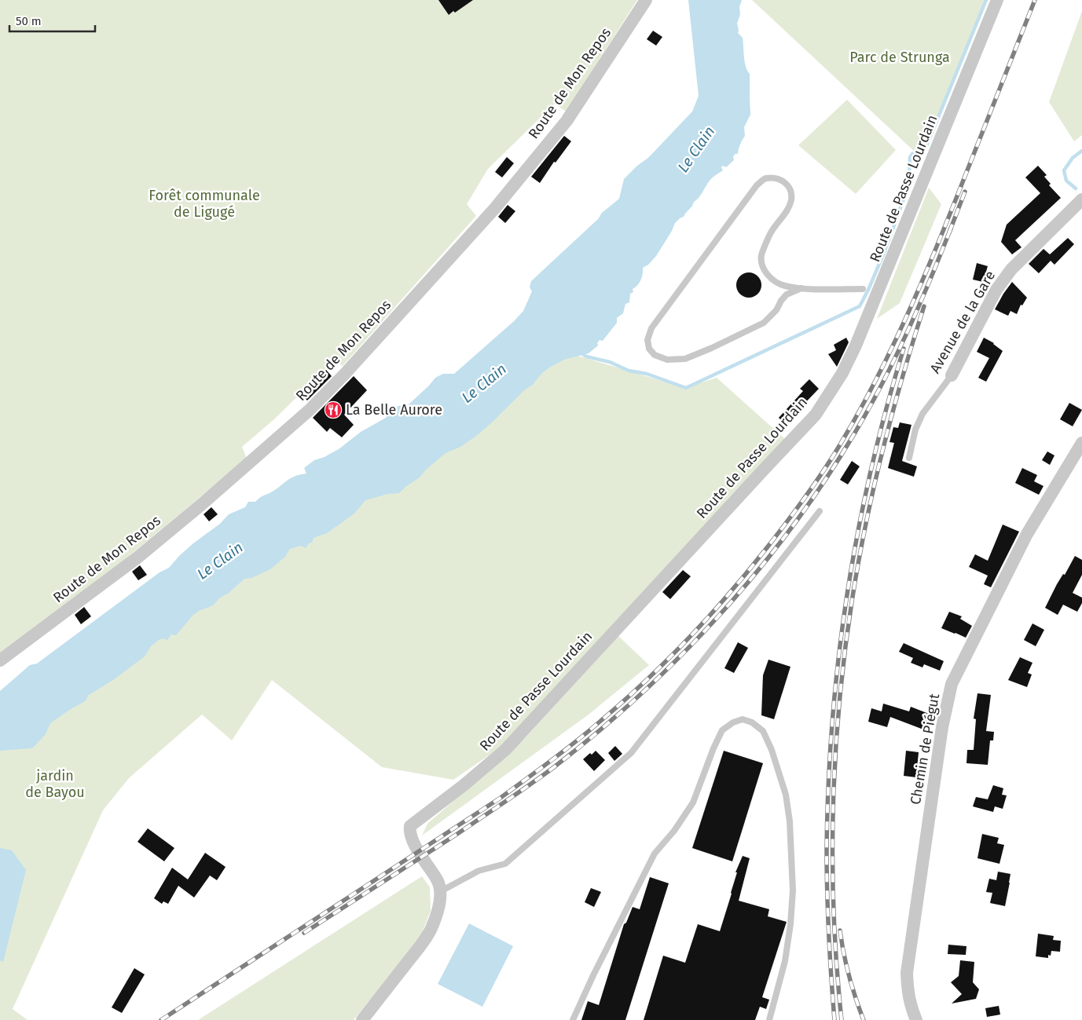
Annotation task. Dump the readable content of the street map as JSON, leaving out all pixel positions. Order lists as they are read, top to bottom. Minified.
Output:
{"streets":{"street":["Route de Mon Repos","Route de Passe Lourdain","Avenue de la Gare","Chemin de Piégut"]},"water":["Le Clain"],"parks":["Parc de Strunga","Forêt communale de Ligugé","jardin de Bayou"],"places":{"restaurant":["La Belle Aurore"]},"scale_bar":"50 m"}
